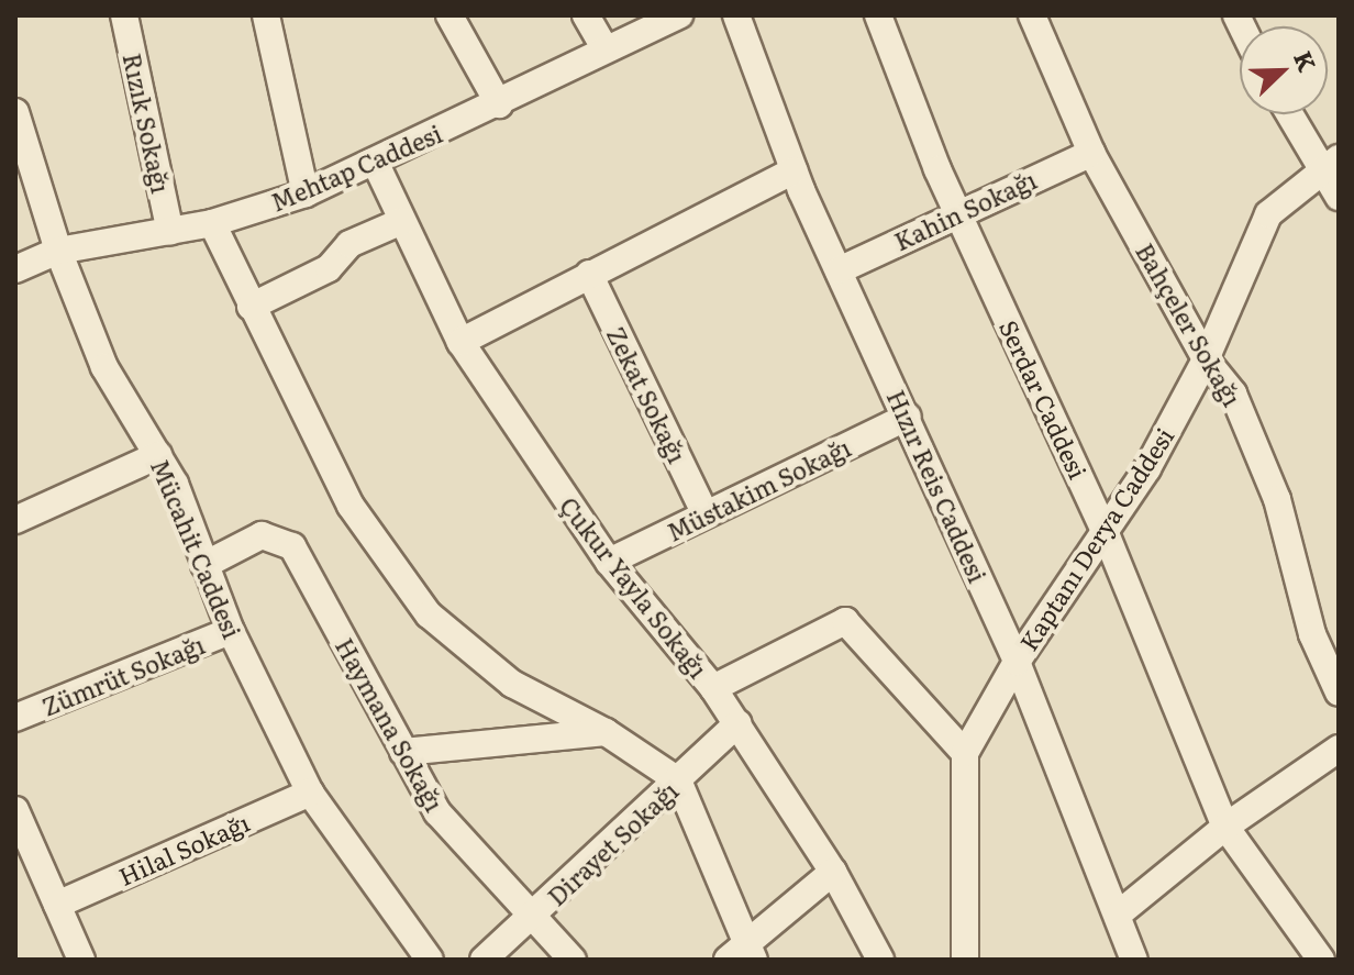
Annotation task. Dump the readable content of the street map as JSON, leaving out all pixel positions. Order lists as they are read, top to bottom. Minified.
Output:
{"streets":{"street":["Rızık Sokağı","Mehtap Caddesi","Kahin Sokağı","Bahçeler Sokağı","Zekat Sokağı","Serdar Caddesi","Hızır Reis Caddesi","Müstakim Sokağı","Kaptanı Derya Caddesi","Mücahit Caddesi","Çukur Yayla Sokağı","Zümrüt Sokağı","Haymana Sokağı","Dirayet Sokağı","Hilal Sokağı"]},"crossings":[["Rızık Sokağı","Mehtap Caddesi"],["Mehtap Caddesi","Mücahit Caddesi"],["Mehtap Caddesi","Çukur Yayla Sokağı"],["Kahin Sokağı","Bahçeler Sokağı"],["Kahin Sokağı","Serdar Caddesi"],["Kahin Sokağı","Hızır Reis Caddesi"],["Bahçeler Sokağı","Kaptanı Derya Caddesi"],["Zekat Sokağı","Müstakim Sokağı"],["Serdar Caddesi","Kaptanı Derya Caddesi"],["Hızır Reis Caddesi","Müstakim Sokağı"],["Hızır Reis Caddesi","Kaptanı Derya Caddesi"],["Müstakim Sokağı","Çukur Yayla Sokağı"],["Mücahit Caddesi","Zümrüt Sokağı"],["Mücahit Caddesi","Haymana Sokağı"],["Mücahit Caddesi","Hilal Sokağı"],["Çukur Yayla Sokağı","Dirayet Sokağı"],["Haymana Sokağı","Dirayet Sokağı"]],"north":"top right"}
